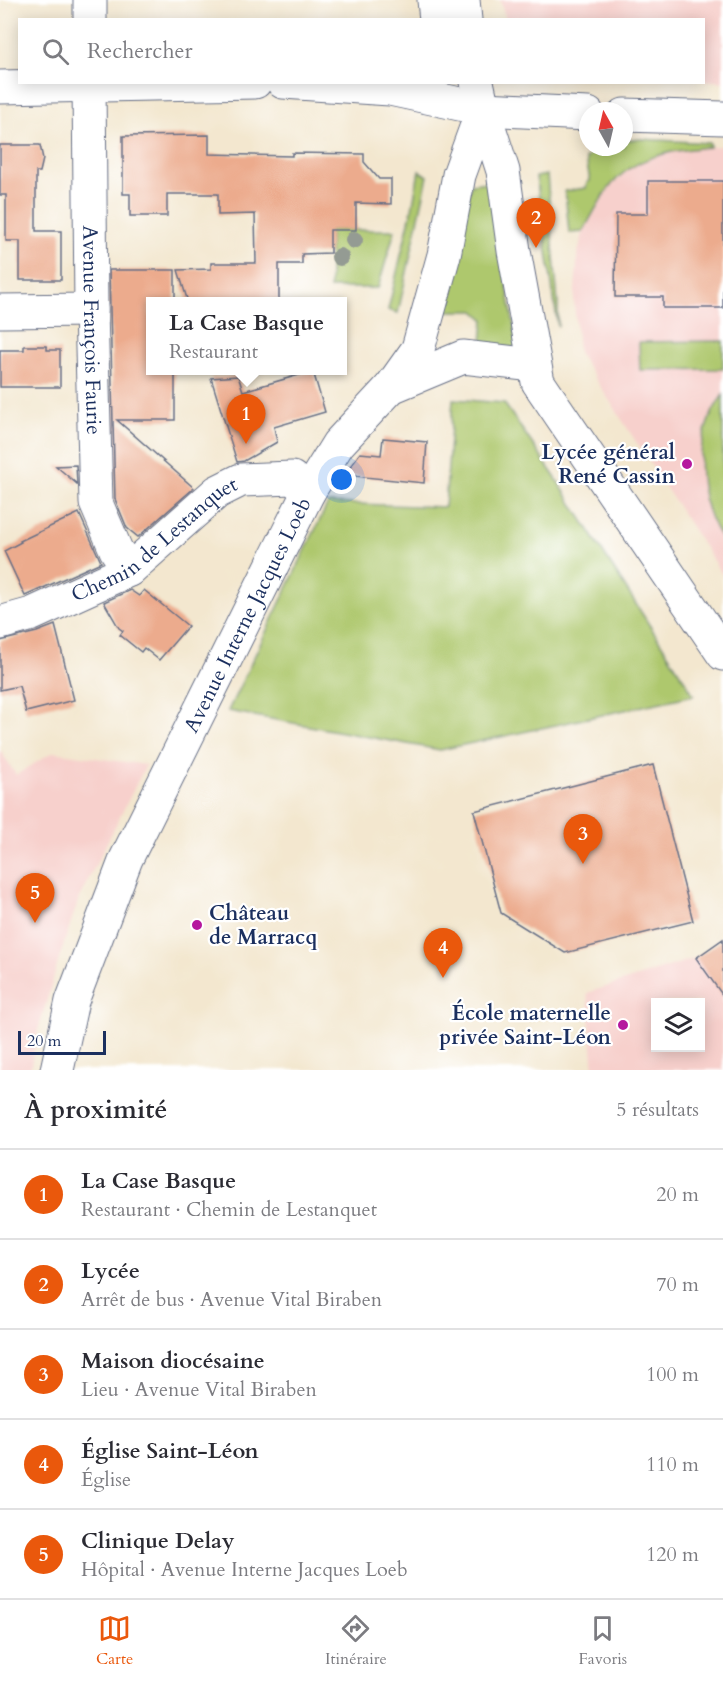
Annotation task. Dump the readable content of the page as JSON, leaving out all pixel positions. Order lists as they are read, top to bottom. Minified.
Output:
{"streets":{"street":["Avenue François Faurie","Chemin de Lestanquet","Avenue Interne Jacques Loeb"]},"crossings":[["Avenue François Faurie","Chemin de Lestanquet"],["Chemin de Lestanquet","Avenue Interne Jacques Loeb"]],"places":["Lycée général René Cassin","Château de Marracq","École maternelle privée Saint-Léon"],"scale_bar":"20 m","north":"top","page":{"search":"Rechercher","pins":["2","1","3","5","4"],"popup":["La Case Basque","Restaurant"],"scale":"20 m","heading":["À proximité","5 résultats"],"list":[{"mark":"1","name":"La Case Basque","note":"Restaurant · Chemin de Lestanquet","value":"20 m"},{"mark":"2","name":"Lycée","note":"Arrêt de bus · Avenue Vital Biraben","value":"70 m"},{"mark":"3","name":"Maison diocésaine","note":"Lieu · Avenue Vital Biraben","value":"100 m"},{"mark":"4","name":"Église Saint-Léon","note":"Église","value":"110 m"},{"mark":"5","name":"Clinique Delay","note":"Hôpital · Avenue Interne Jacques Loeb","value":"120 m"}],"nav":["Carte","Itinéraire","Favoris"]}}
